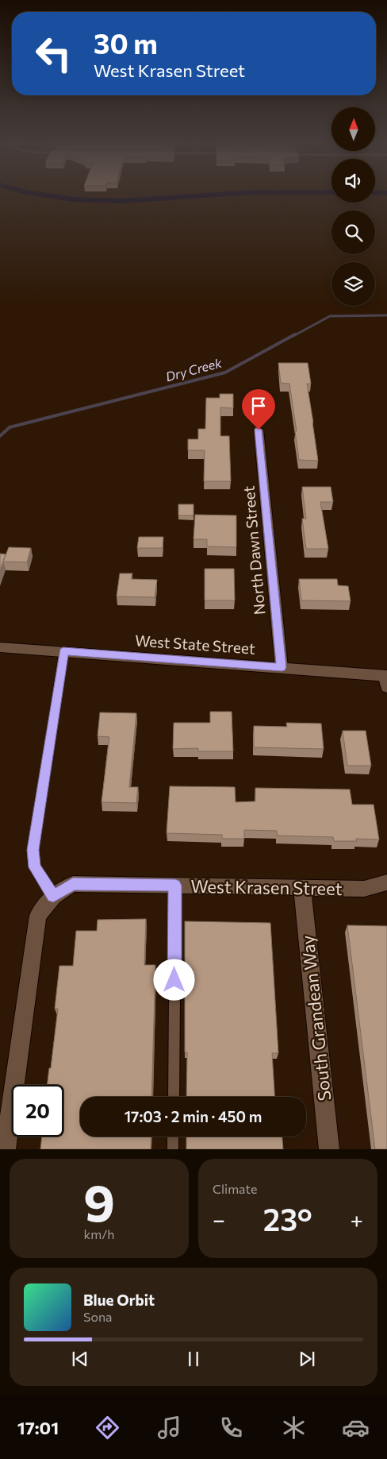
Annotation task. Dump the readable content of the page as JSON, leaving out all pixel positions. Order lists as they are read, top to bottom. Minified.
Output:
{"streets":{"street":["North Dawn Street","West State Street","West Krasen Street","South Grandean Way"]},"crossings":[["North Dawn Street","West State Street"],["West Krasen Street","South Grandean Way"]],"water":["Dry Creek"],"north":"top","page":{"turn":["30 m","West Krasen Street"],"limit":"20","trip":"17:03 · 2 min · 450 m","tile":[["9","km/h"],"Climate"],"heat":["−","23°","+"],"song":["Blue Orbit","Sona"],"tabs":"17:01"}}
